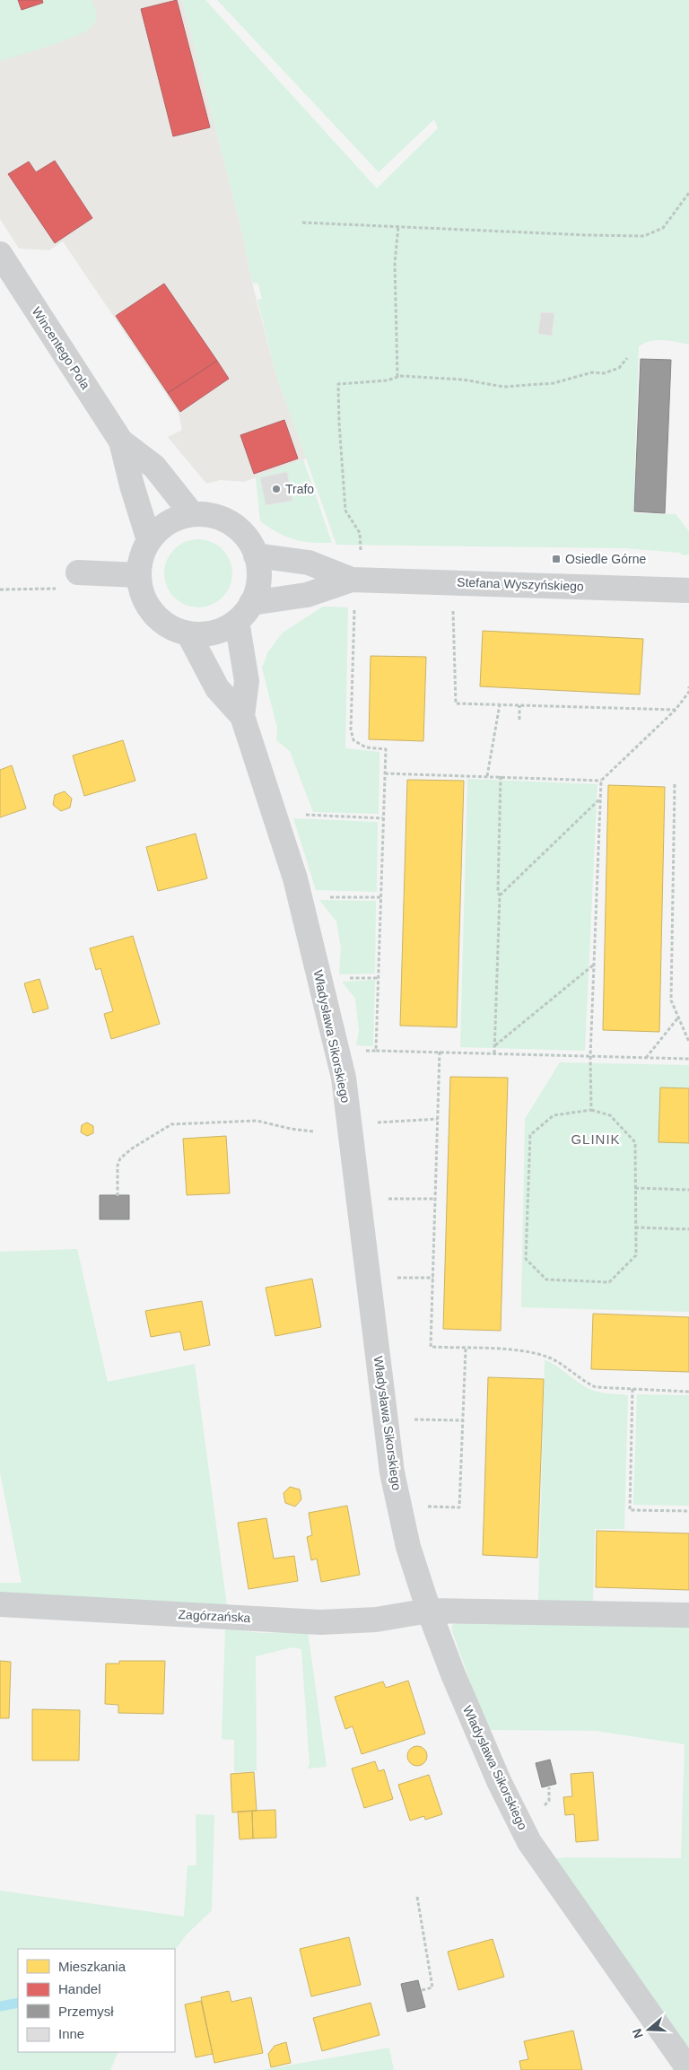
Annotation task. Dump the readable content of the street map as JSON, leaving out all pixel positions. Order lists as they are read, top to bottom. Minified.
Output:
{"streets":{"street":["Wincentego Pola","Stefana Wyszyńskiego","Władysława Sikorskiego","Zagórzańska"]},"crossings":[["Wincentego Pola","Stefana Wyszyńskiego"],["Wincentego Pola","Władysława Sikorskiego"],["Stefana Wyszyńskiego","Władysława Sikorskiego"],["Władysława Sikorskiego","Zagórzańska"]],"districts":["GLINIK"],"places":{"other":["Trafo"],"transit":["Osiedle Górne"]},"legend":["Mieszkania","Handel","Przemysł","Inne"],"north":"left"}
